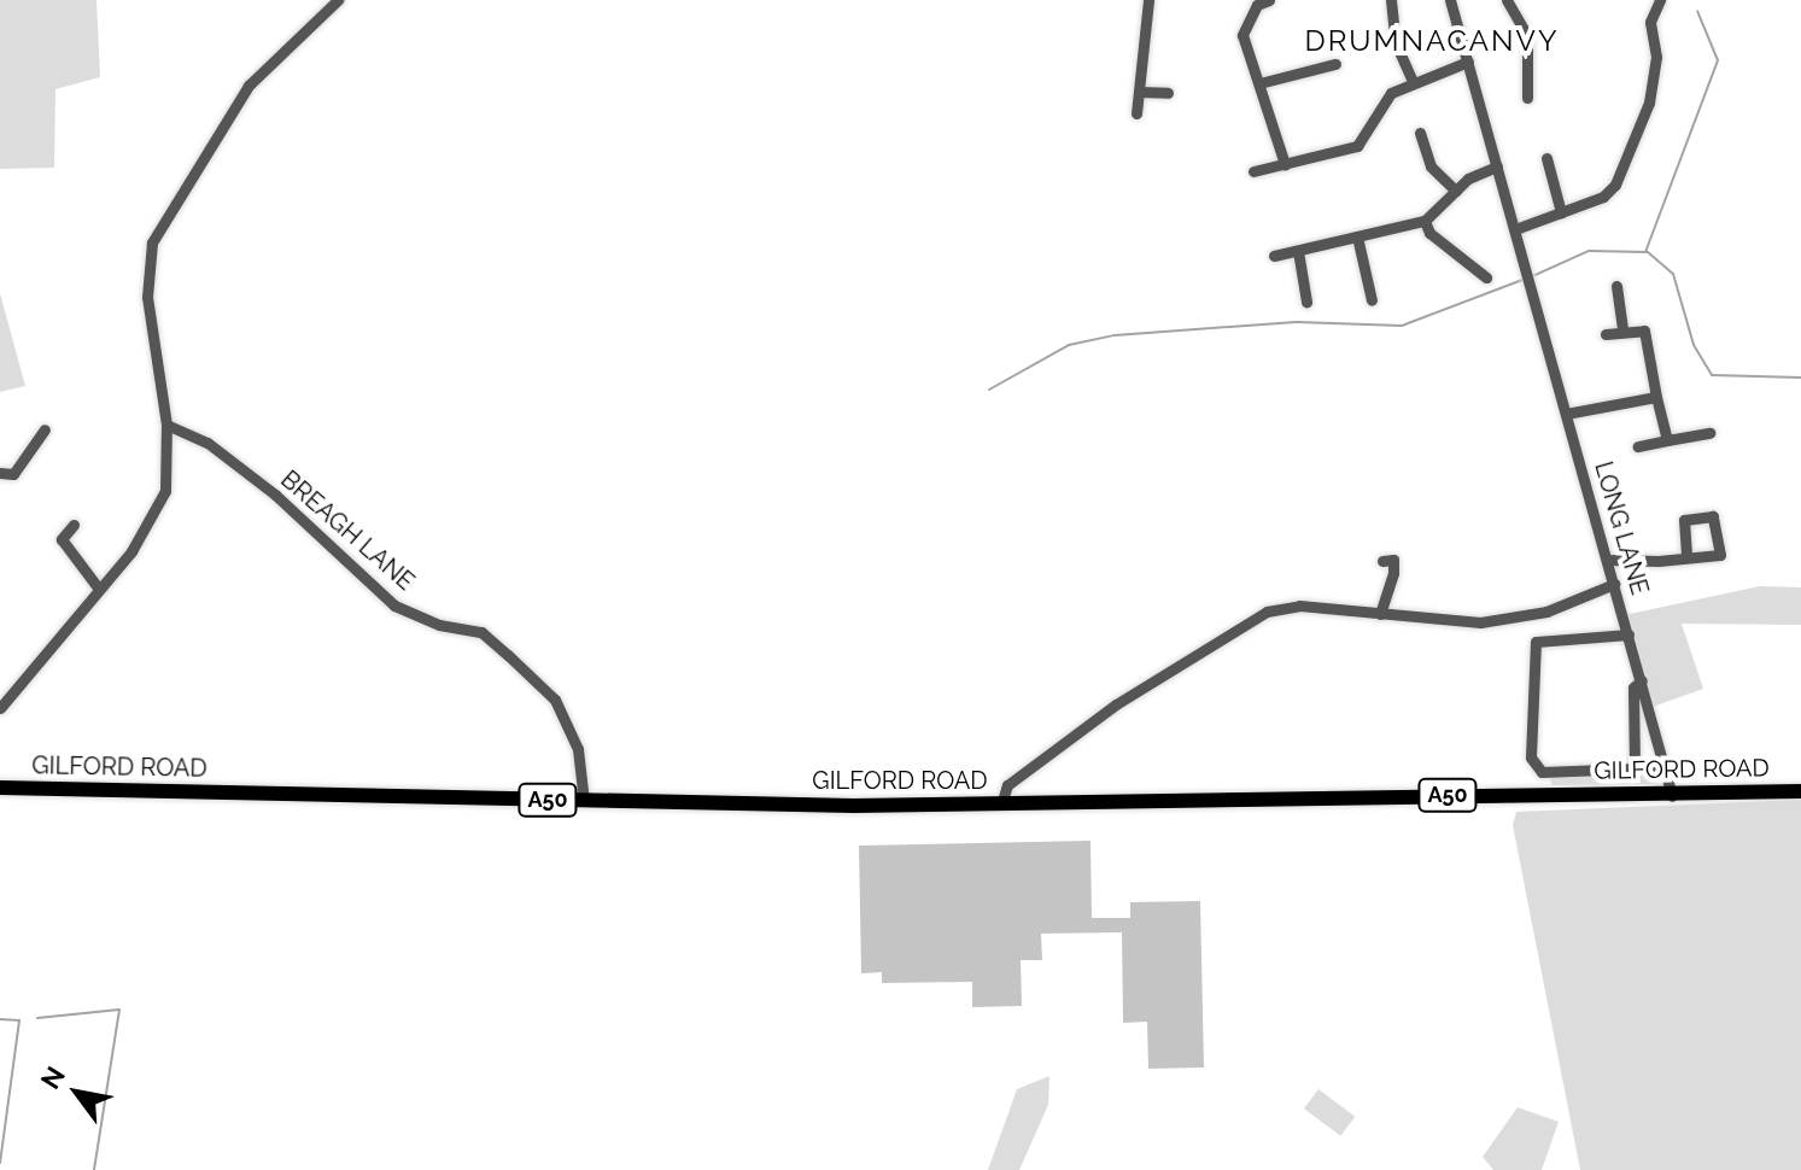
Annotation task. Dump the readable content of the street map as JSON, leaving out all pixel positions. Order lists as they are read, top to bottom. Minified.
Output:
{"streets":{"main road":["GILFORD ROAD","A50"],"street":["LONG LANE","BREAGH LANE"]},"crossings":[["LONG LANE","GILFORD ROAD"],["BREAGH LANE","GILFORD ROAD"]],"districts":["DRUMNACANVY"],"north":"top left"}
